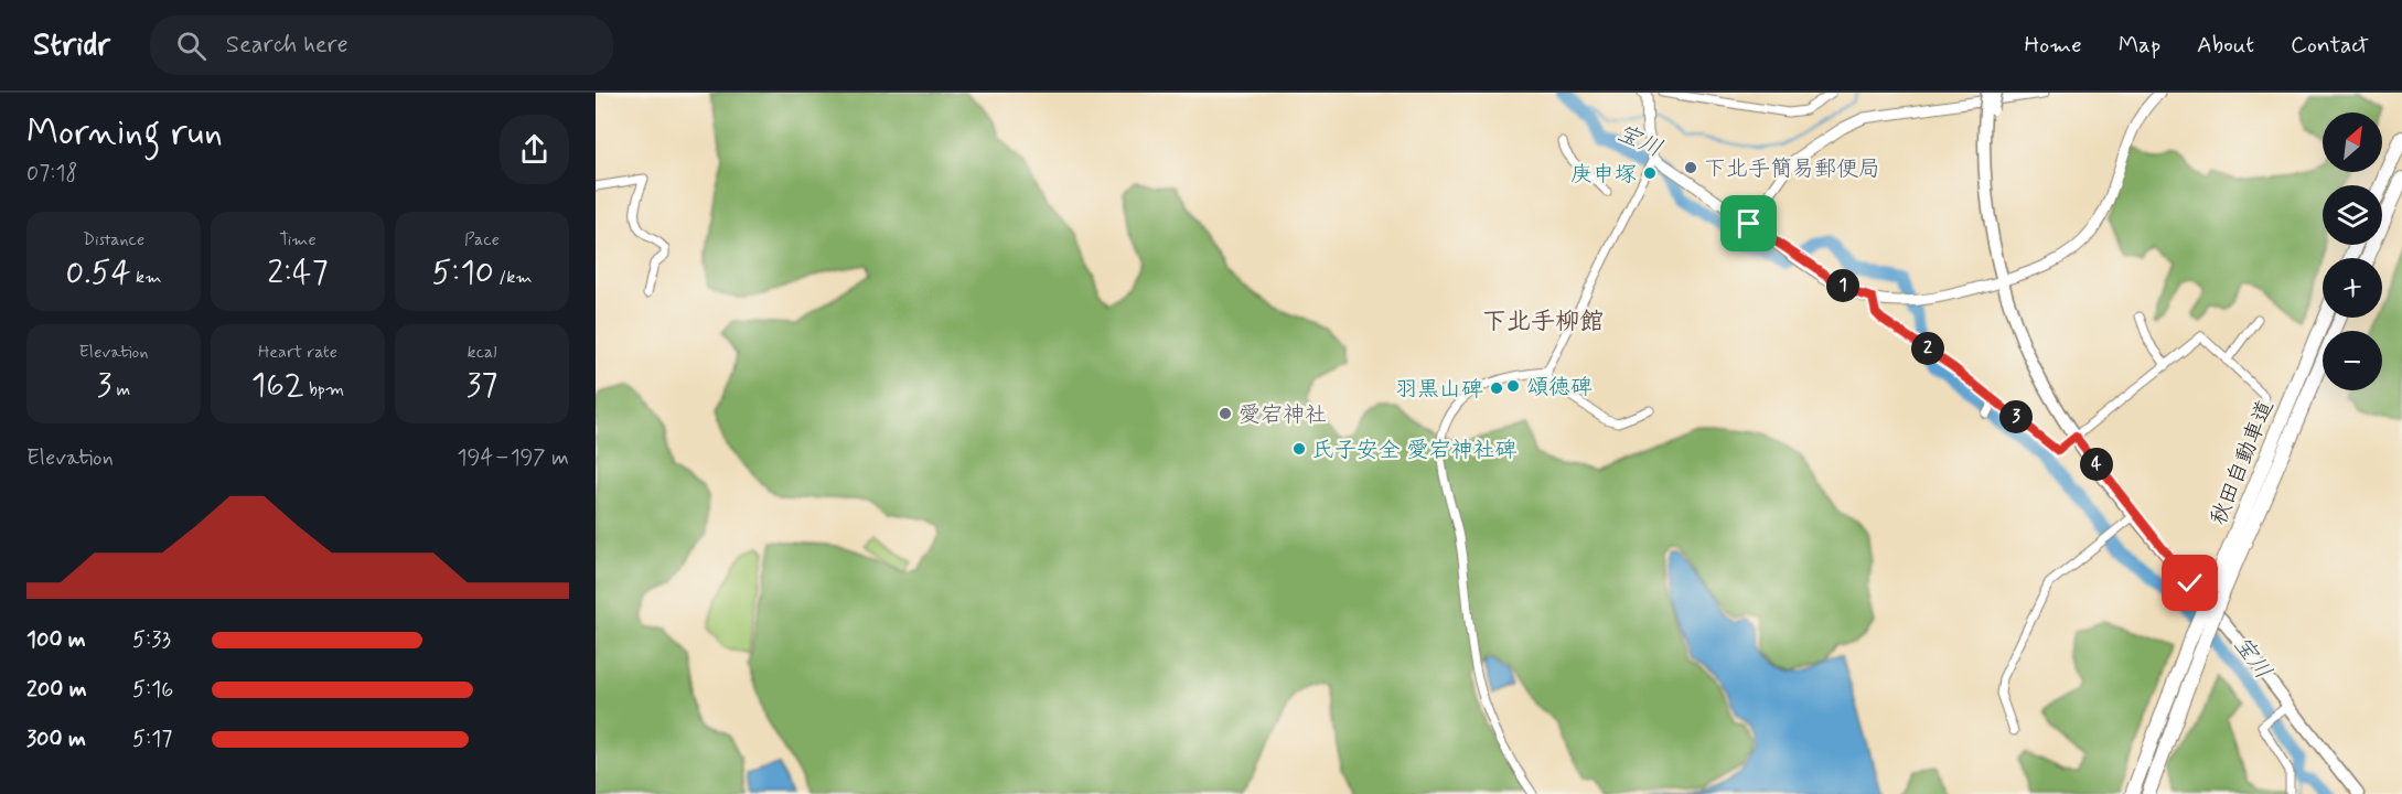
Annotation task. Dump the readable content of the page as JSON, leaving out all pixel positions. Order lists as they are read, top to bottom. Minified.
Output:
{"streets":{"highway":["秋田自動車道"]},"districts":["下北手柳館"],"water":["宝川"],"places":["下北手簡易郵便局","庚申塚","頌徳碑","羽黒山碑","愛宕神社","氏子安全 愛宕神社碑"],"north":"top right","page":{"header":"Stridr","search":"Search here","nav":["Home","Map","About","Contact"],"heading":["Morning run","07:18"],"map_buttons":["+","−"],"stats":[["Distance","0.54 km"],["Time","2:47"],["Pace","5:10 /km"],["Elevation","3 m"],["Heart rate","162 bpm"],["kcal","37"]],"pins":["1","2","3","4"],"chart":["Elevation","194–197 m"],"list":[{"name":"100 m","note":"5:33"},{"name":"200 m","note":"5:16"},{"name":"300 m","note":"5:17"}]}}
